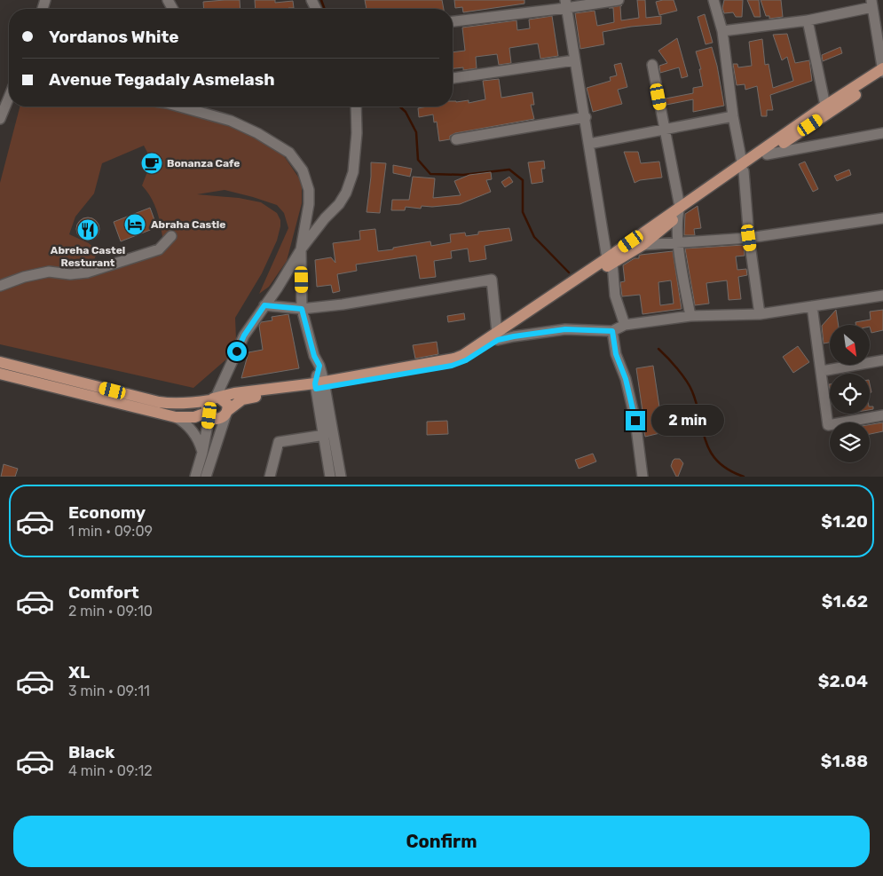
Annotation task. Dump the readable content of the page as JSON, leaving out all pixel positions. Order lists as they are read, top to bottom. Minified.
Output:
{"places":{"cafe":["Bonanza Cafe"],"hotel":["Abraha Castle"],"restaurant":["Abreha Castel Resturant"]},"north":"bottom right","page":{"banner":["Yordanos White","Avenue Tegadaly Asmelash"],"bubble":"2 min","list":[{"name":"Economy","note":"1 min · 09:09","value":"$1.20"},{"name":"Comfort","note":"2 min · 09:10","value":"$1.62"},{"name":"XL","note":"3 min · 09:11","value":"$2.04"},{"name":"Black","note":"4 min · 09:12","value":"$1.88"}],"buttons":"Confirm"}}
